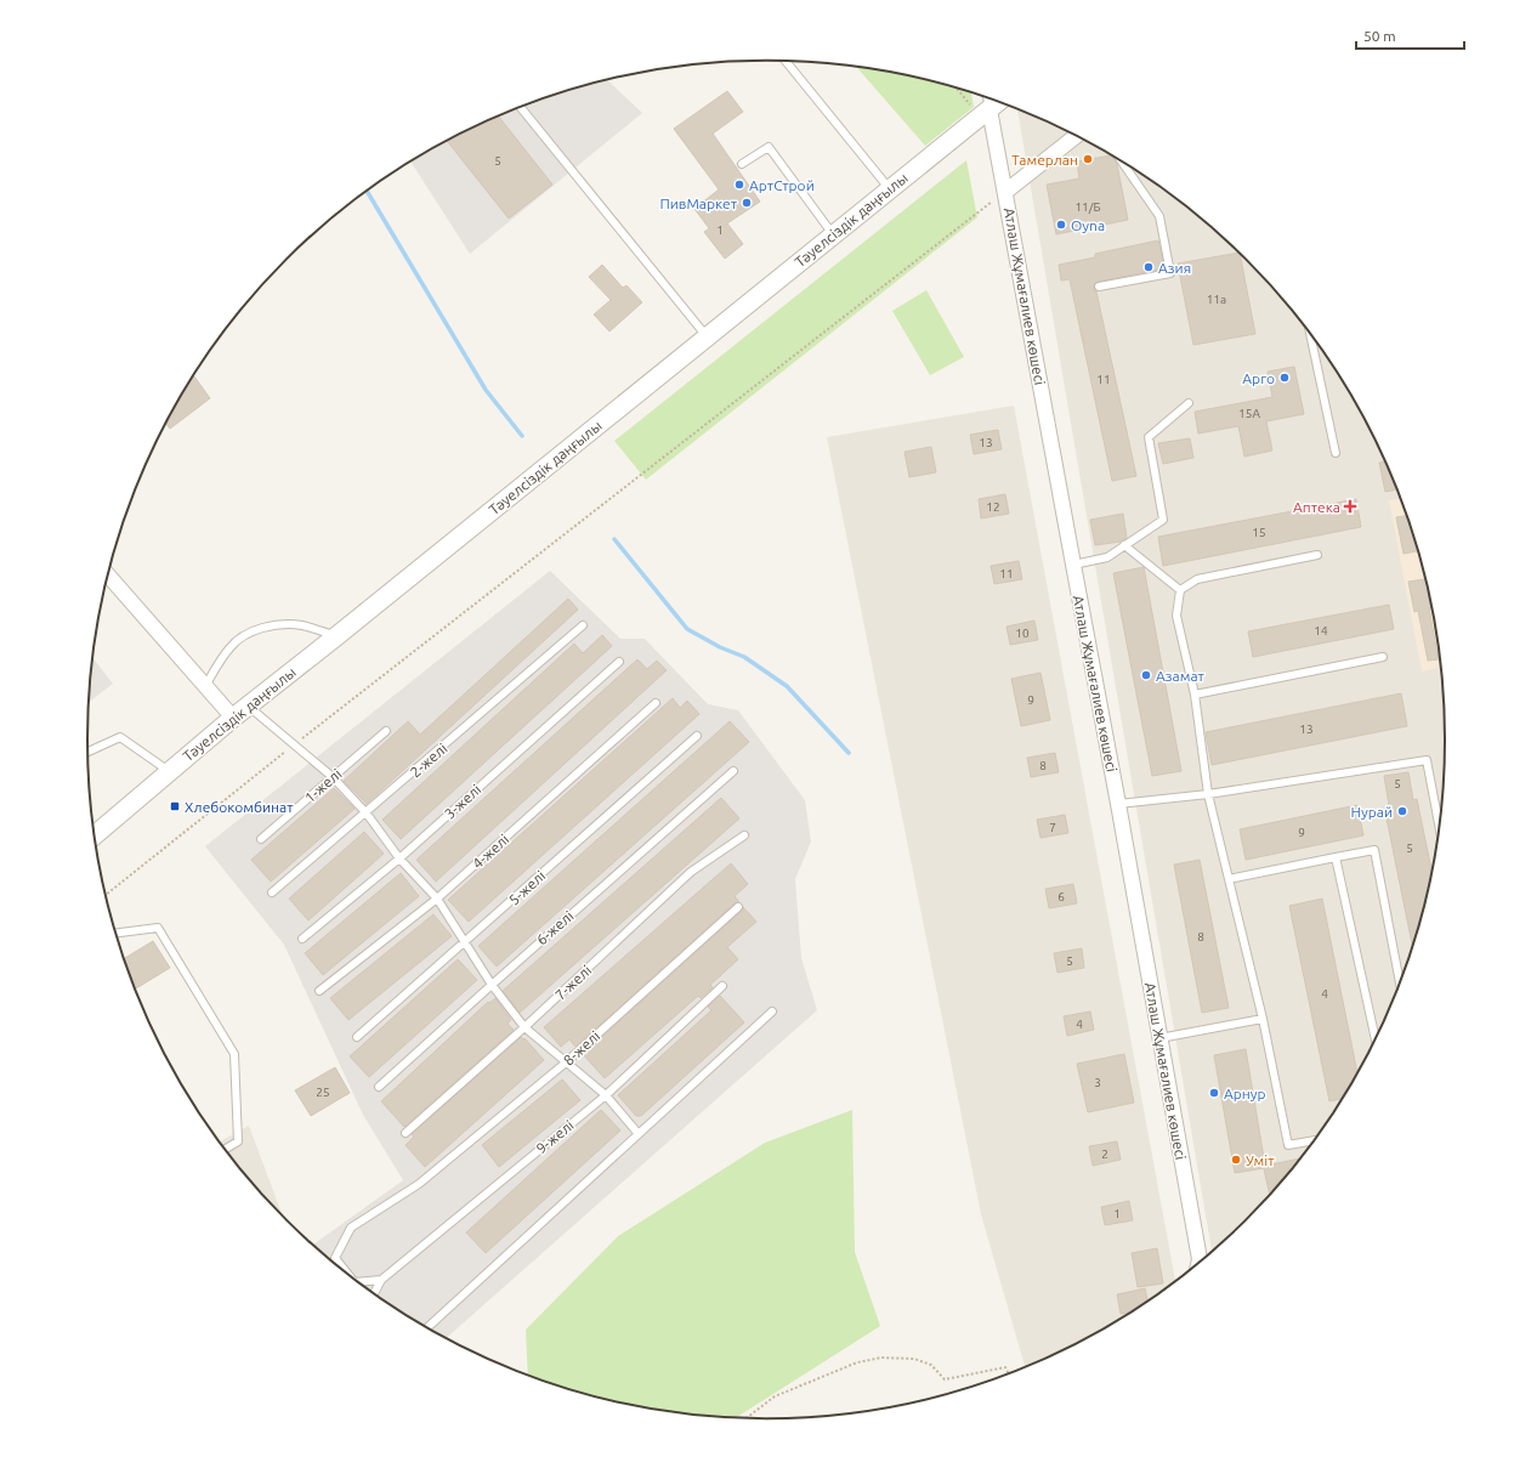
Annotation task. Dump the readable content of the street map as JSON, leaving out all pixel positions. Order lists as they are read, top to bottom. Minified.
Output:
{"streets":{"street":["Тәуелсіздік даңғылы","Атлаш Жұмағалиев көшесі"],"lane":["2-желі","1-желі","3-желі","4-желі","5-желі","6-желі","7-желі","8-желі","9-желі"]},"crossings":[["Тәуелсіздік даңғылы","Атлаш Жұмағалиев көшесі"],["8-желі","9-желі"]],"places":{"other":["Тамерлан","АртСтрой","ПивМаркет","Oyna","Азия","Арго","Азамат","Нурай","Арнур","Умiт"],"health":["Аптека"],"transit":["Хлебокомбинат"]},"house_numbers":["5","11/Б","1","11а","11","15А","13","12","15","11","14","10","9","13","8","5","7","9","5","6","8","5","4","4","3","25","2","1"],"scale_bar":"50 m"}
